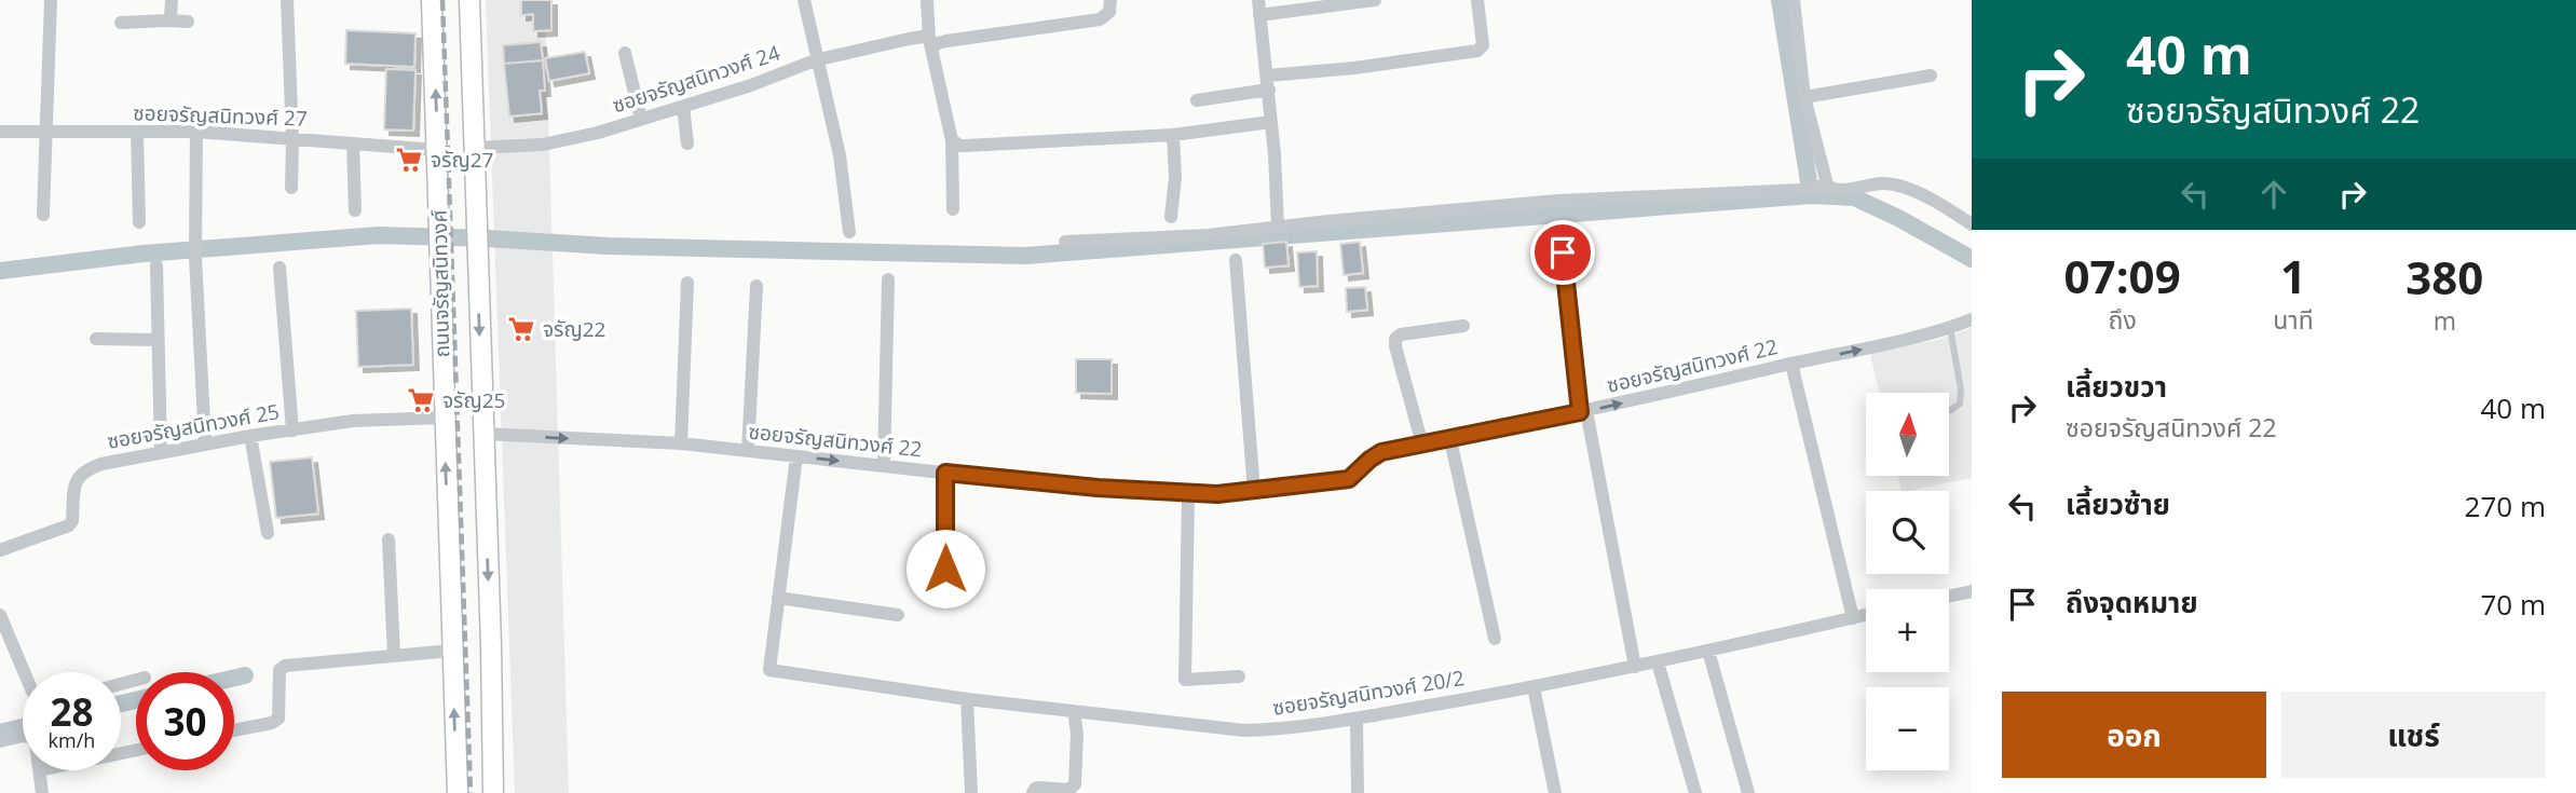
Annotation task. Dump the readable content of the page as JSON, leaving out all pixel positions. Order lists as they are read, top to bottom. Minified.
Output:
{"streets":{"main road":["ถนนจรัญสนิทวงศ์"],"street":["ซอยจรัญสนิทวงศ์ 24","ซอยจรัญสนิทวงศ์ 27","ซอยจรัญสนิทวงศ์ 22","ซอยจรัญสนิทวงศ์ 25","ซอยจรัญสนิทวงศ์ 20/2"]},"crossings":[["ซอยจรัญสนิทวงศ์ 24","ถนนจรัญสนิทวงศ์"],["ซอยจรัญสนิทวงศ์ 27","ถนนจรัญสนิทวงศ์"],["ถนนจรัญสนิทวงศ์","ซอยจรัญสนิทวงศ์ 22"],["ถนนจรัญสนิทวงศ์","ซอยจรัญสนิทวงศ์ 25"]],"one_way":["ซอยจรัญสนิทวงศ์ 22"],"places":{"supermarket":["จรัญ27","จรัญ22","จรัญ25"]},"north":"top","page":{"turn":["40 m","ซอยจรัญสนิทวงศ์ 22"],"eta":["07:09","ถึง","1","นาที","380","m"],"list":[{"name":"เลี้ยวขวา","note":"ซอยจรัญสนิทวงศ์ 22","value":"40 m"},{"name":"เลี้ยวซ้าย","value":"270 m"},{"name":"ถึงจุดหมาย","value":"70 m"}],"map_buttons":["+","−"],"speed":"28 km/h","limit":"30","buttons":["ออก","แชร์"]}}
